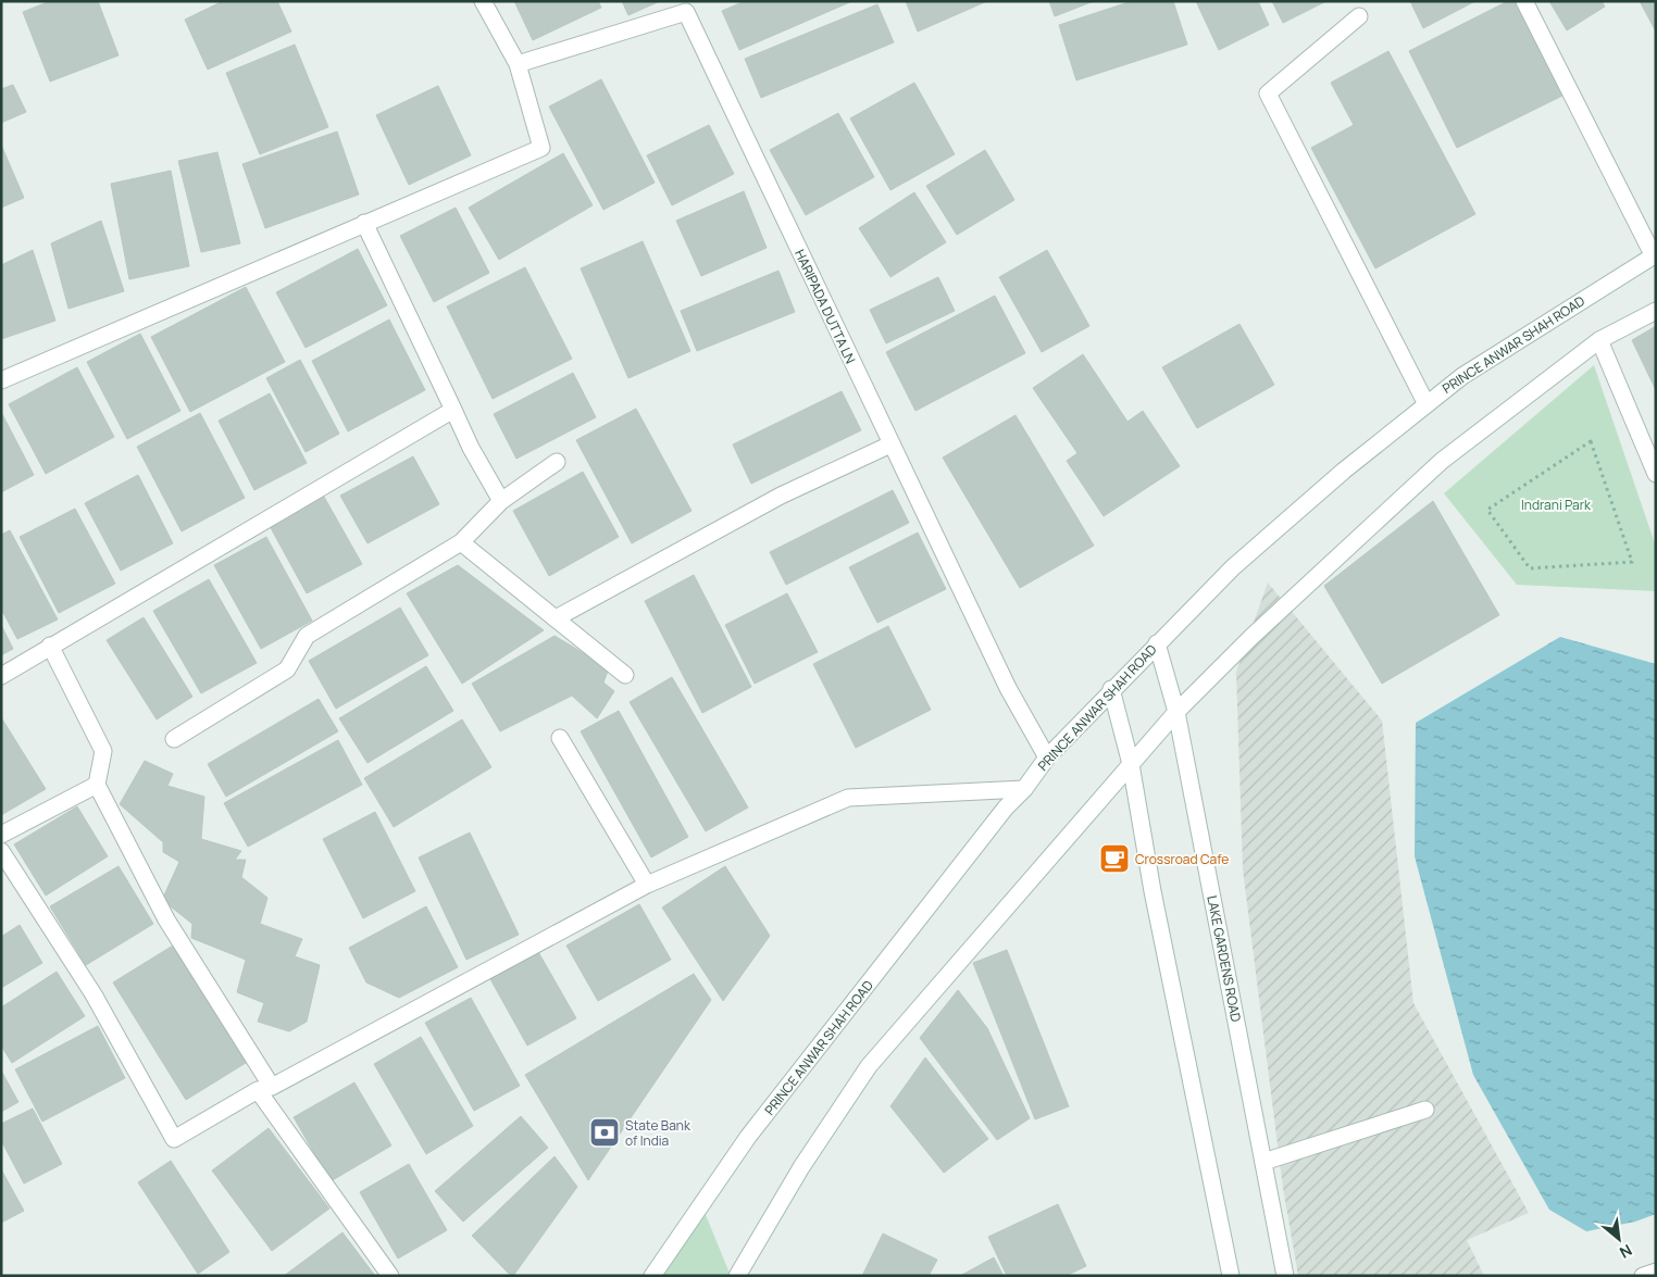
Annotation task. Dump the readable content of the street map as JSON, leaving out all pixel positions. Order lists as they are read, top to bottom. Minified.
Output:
{"streets":{"street":["HARIPADA DUTTA LN","PRINCE ANWAR SHAH ROAD","LAKE GARDENS ROAD"]},"crossings":[["HARIPADA DUTTA LN","PRINCE ANWAR SHAH ROAD"],["PRINCE ANWAR SHAH ROAD","LAKE GARDENS ROAD"]],"parks":["Indrani Park"],"places":{"cafe":["Crossroad Cafe"],"bank":["State Bank of India"]},"north":"bottom right"}
